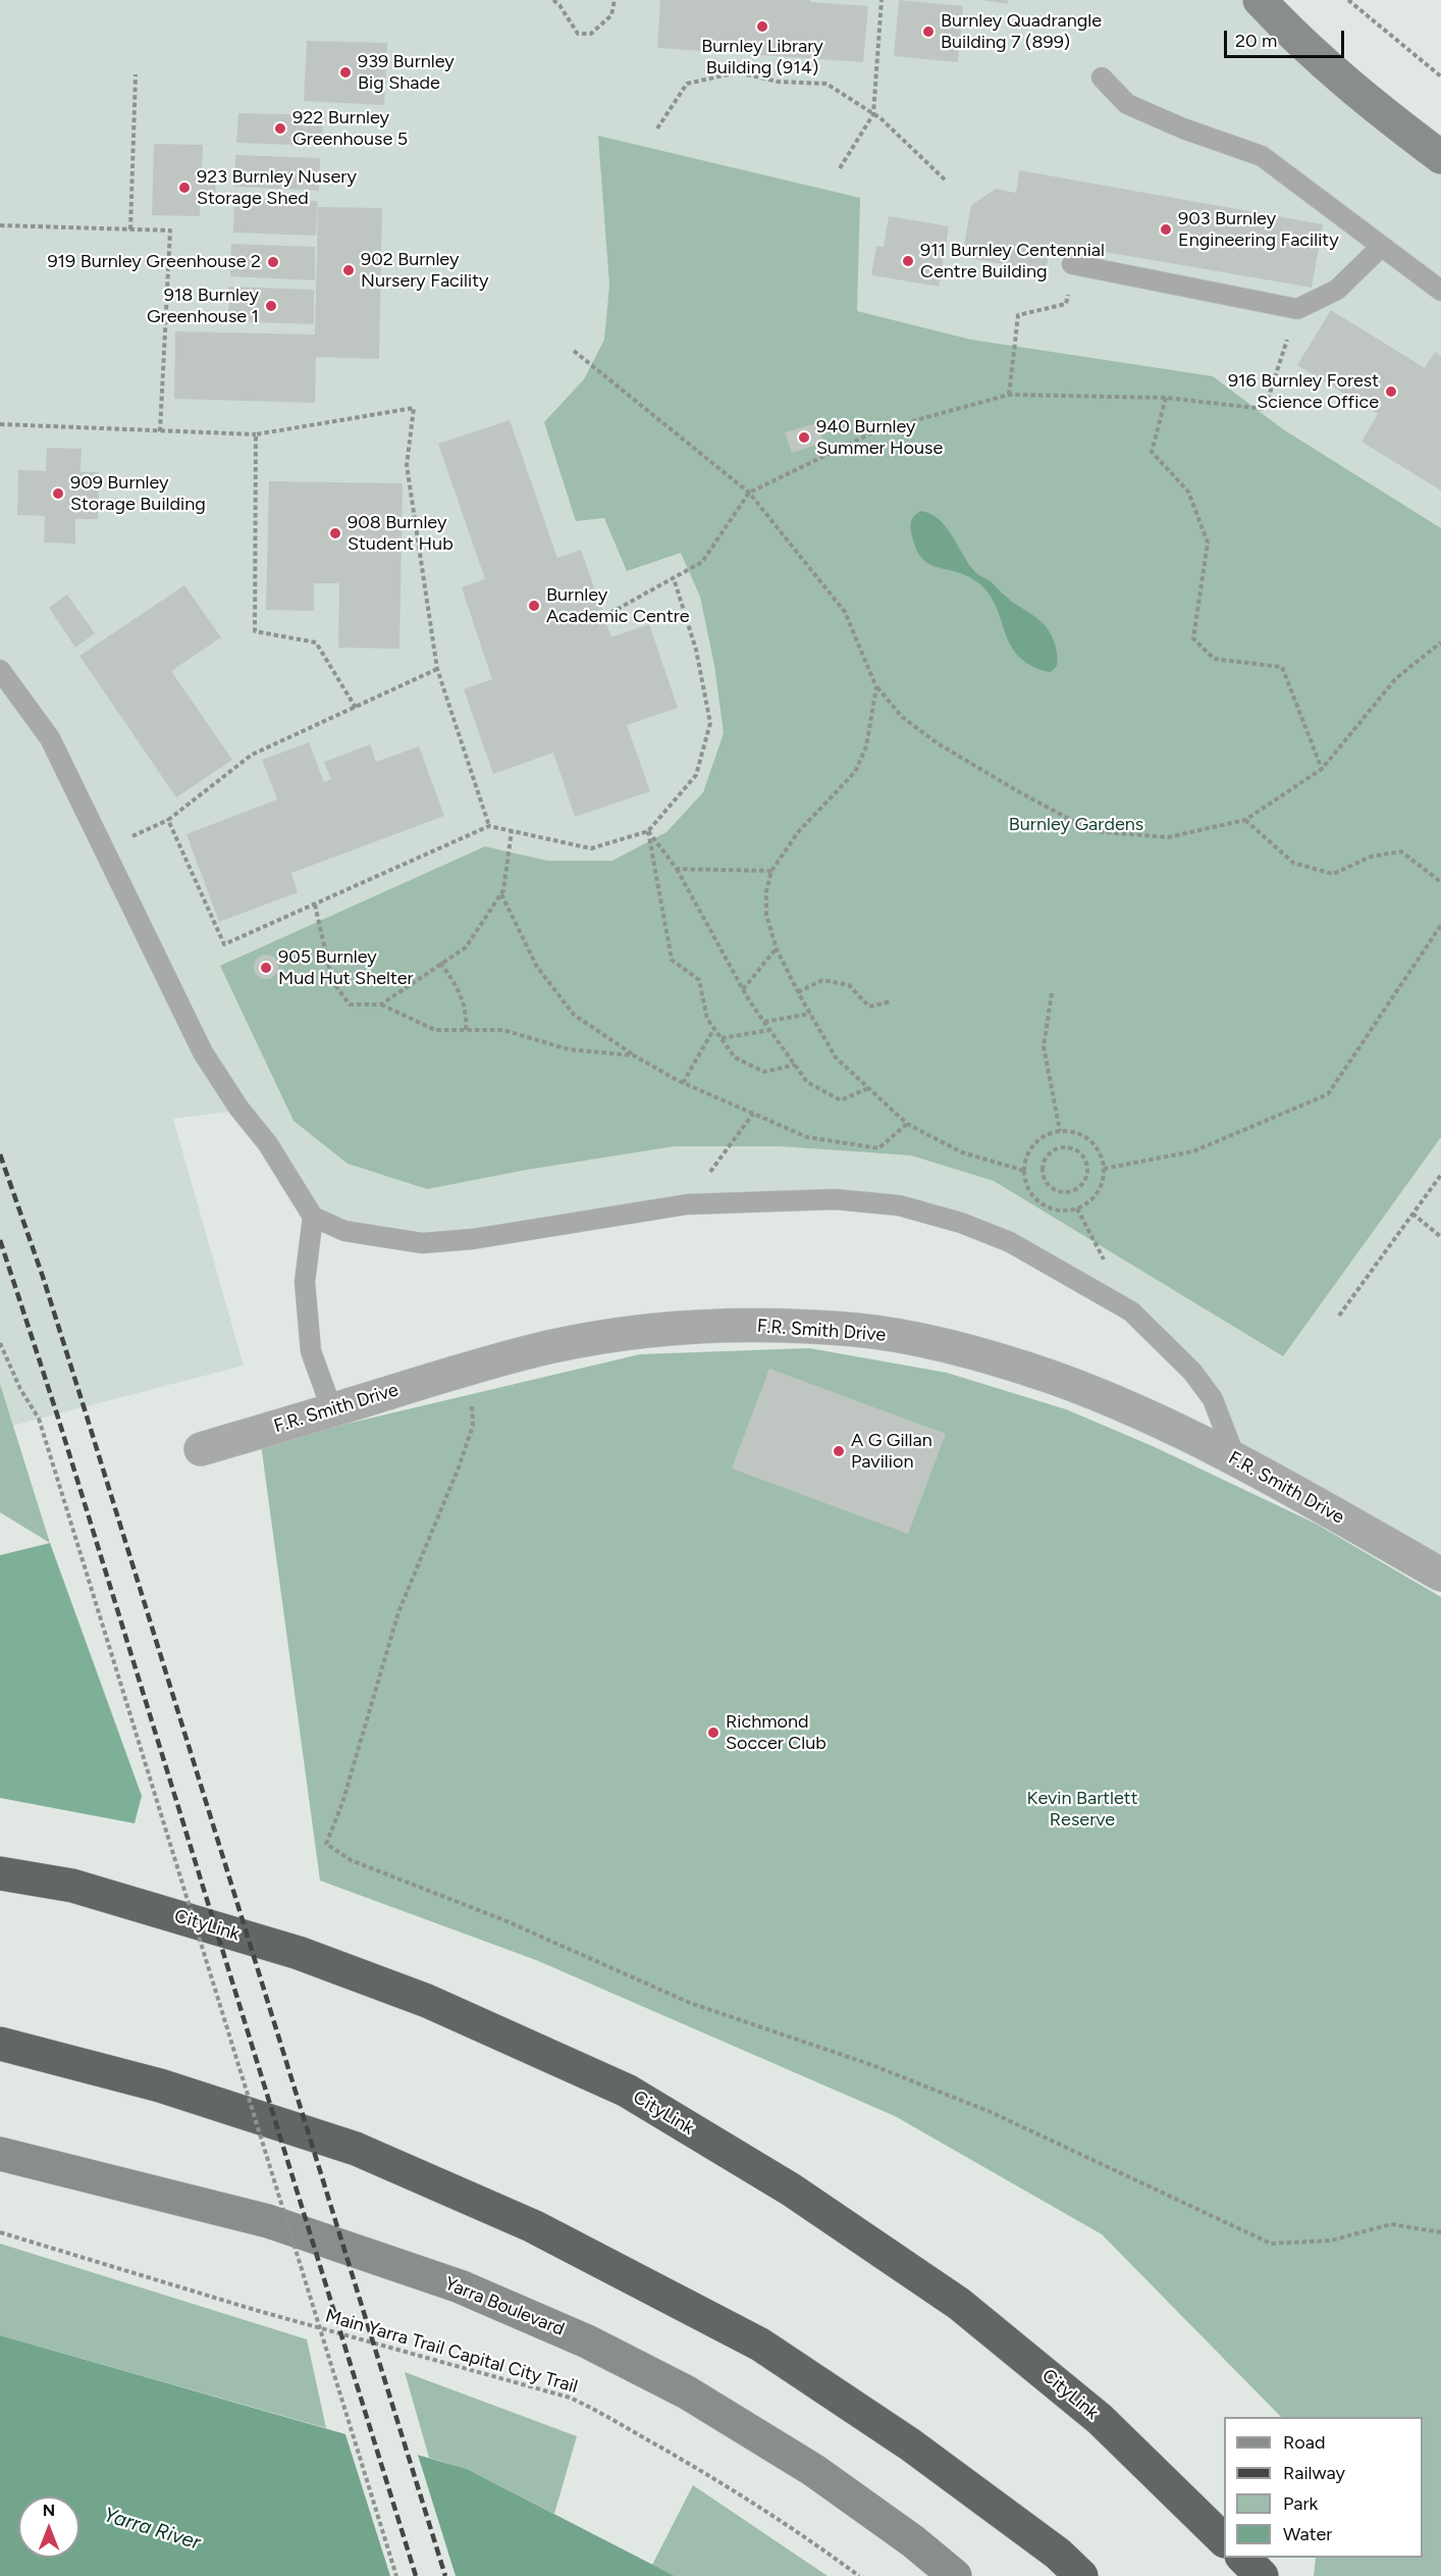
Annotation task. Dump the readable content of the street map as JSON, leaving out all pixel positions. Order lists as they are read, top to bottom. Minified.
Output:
{"streets":{"highway":["CityLink"],"street":["F.R. Smith Drive","Yarra Boulevard"],"path":["Main Yarra Trail Capital City Trail"]},"water":["Yarra River"],"parks":["Burnley Gardens","Kevin Bartlett Reserve"],"places":["Burnley Library Building (914)","Burnley Quadrangle Building 7 (899)","939 Burnley Big Shade","922 Burnley Greenhouse 5","923 Burnley Nusery Storage Shed","903 Burnley Engineering Facility","911 Burnley Centennial Centre Building","919 Burnley Greenhouse 2","902 Burnley Nursery Facility","918 Burnley Greenhouse 1","916 Burnley Forest Science Office","940 Burnley Summer House","909 Burnley Storage Building","908 Burnley Student Hub","Burnley Academic Centre","905 Burnley Mud Hut Shelter","A G Gillan Pavilion","Richmond Soccer Club"],"legend":["Road","Railway","Park","Water"],"scale_bar":"20 m","north":"top"}
